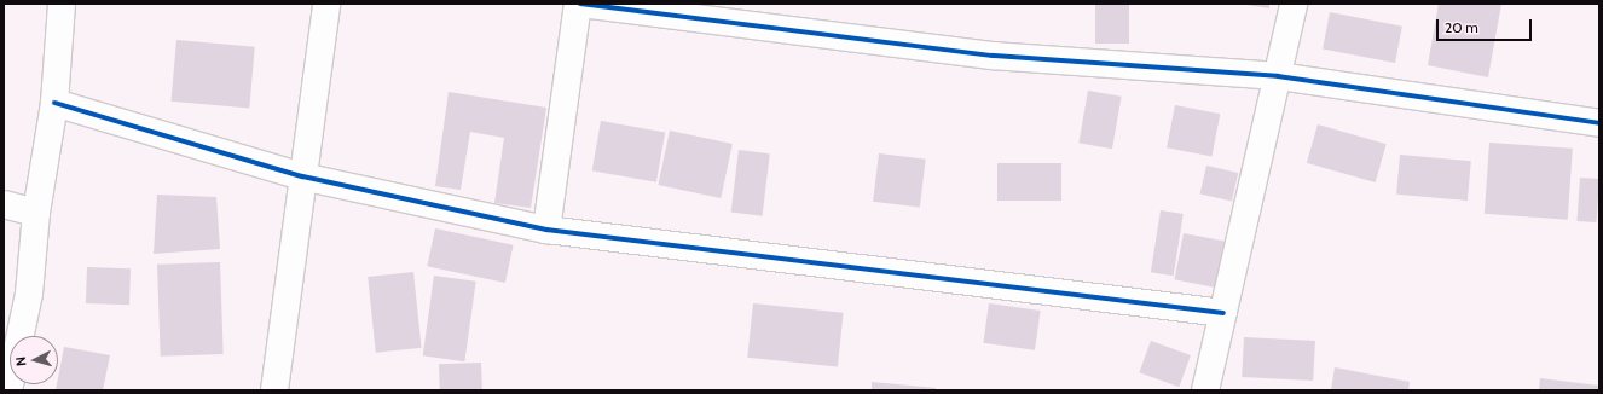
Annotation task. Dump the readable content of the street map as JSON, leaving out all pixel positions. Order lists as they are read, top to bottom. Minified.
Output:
{"scale_bar":"20 m","north":"left"}
